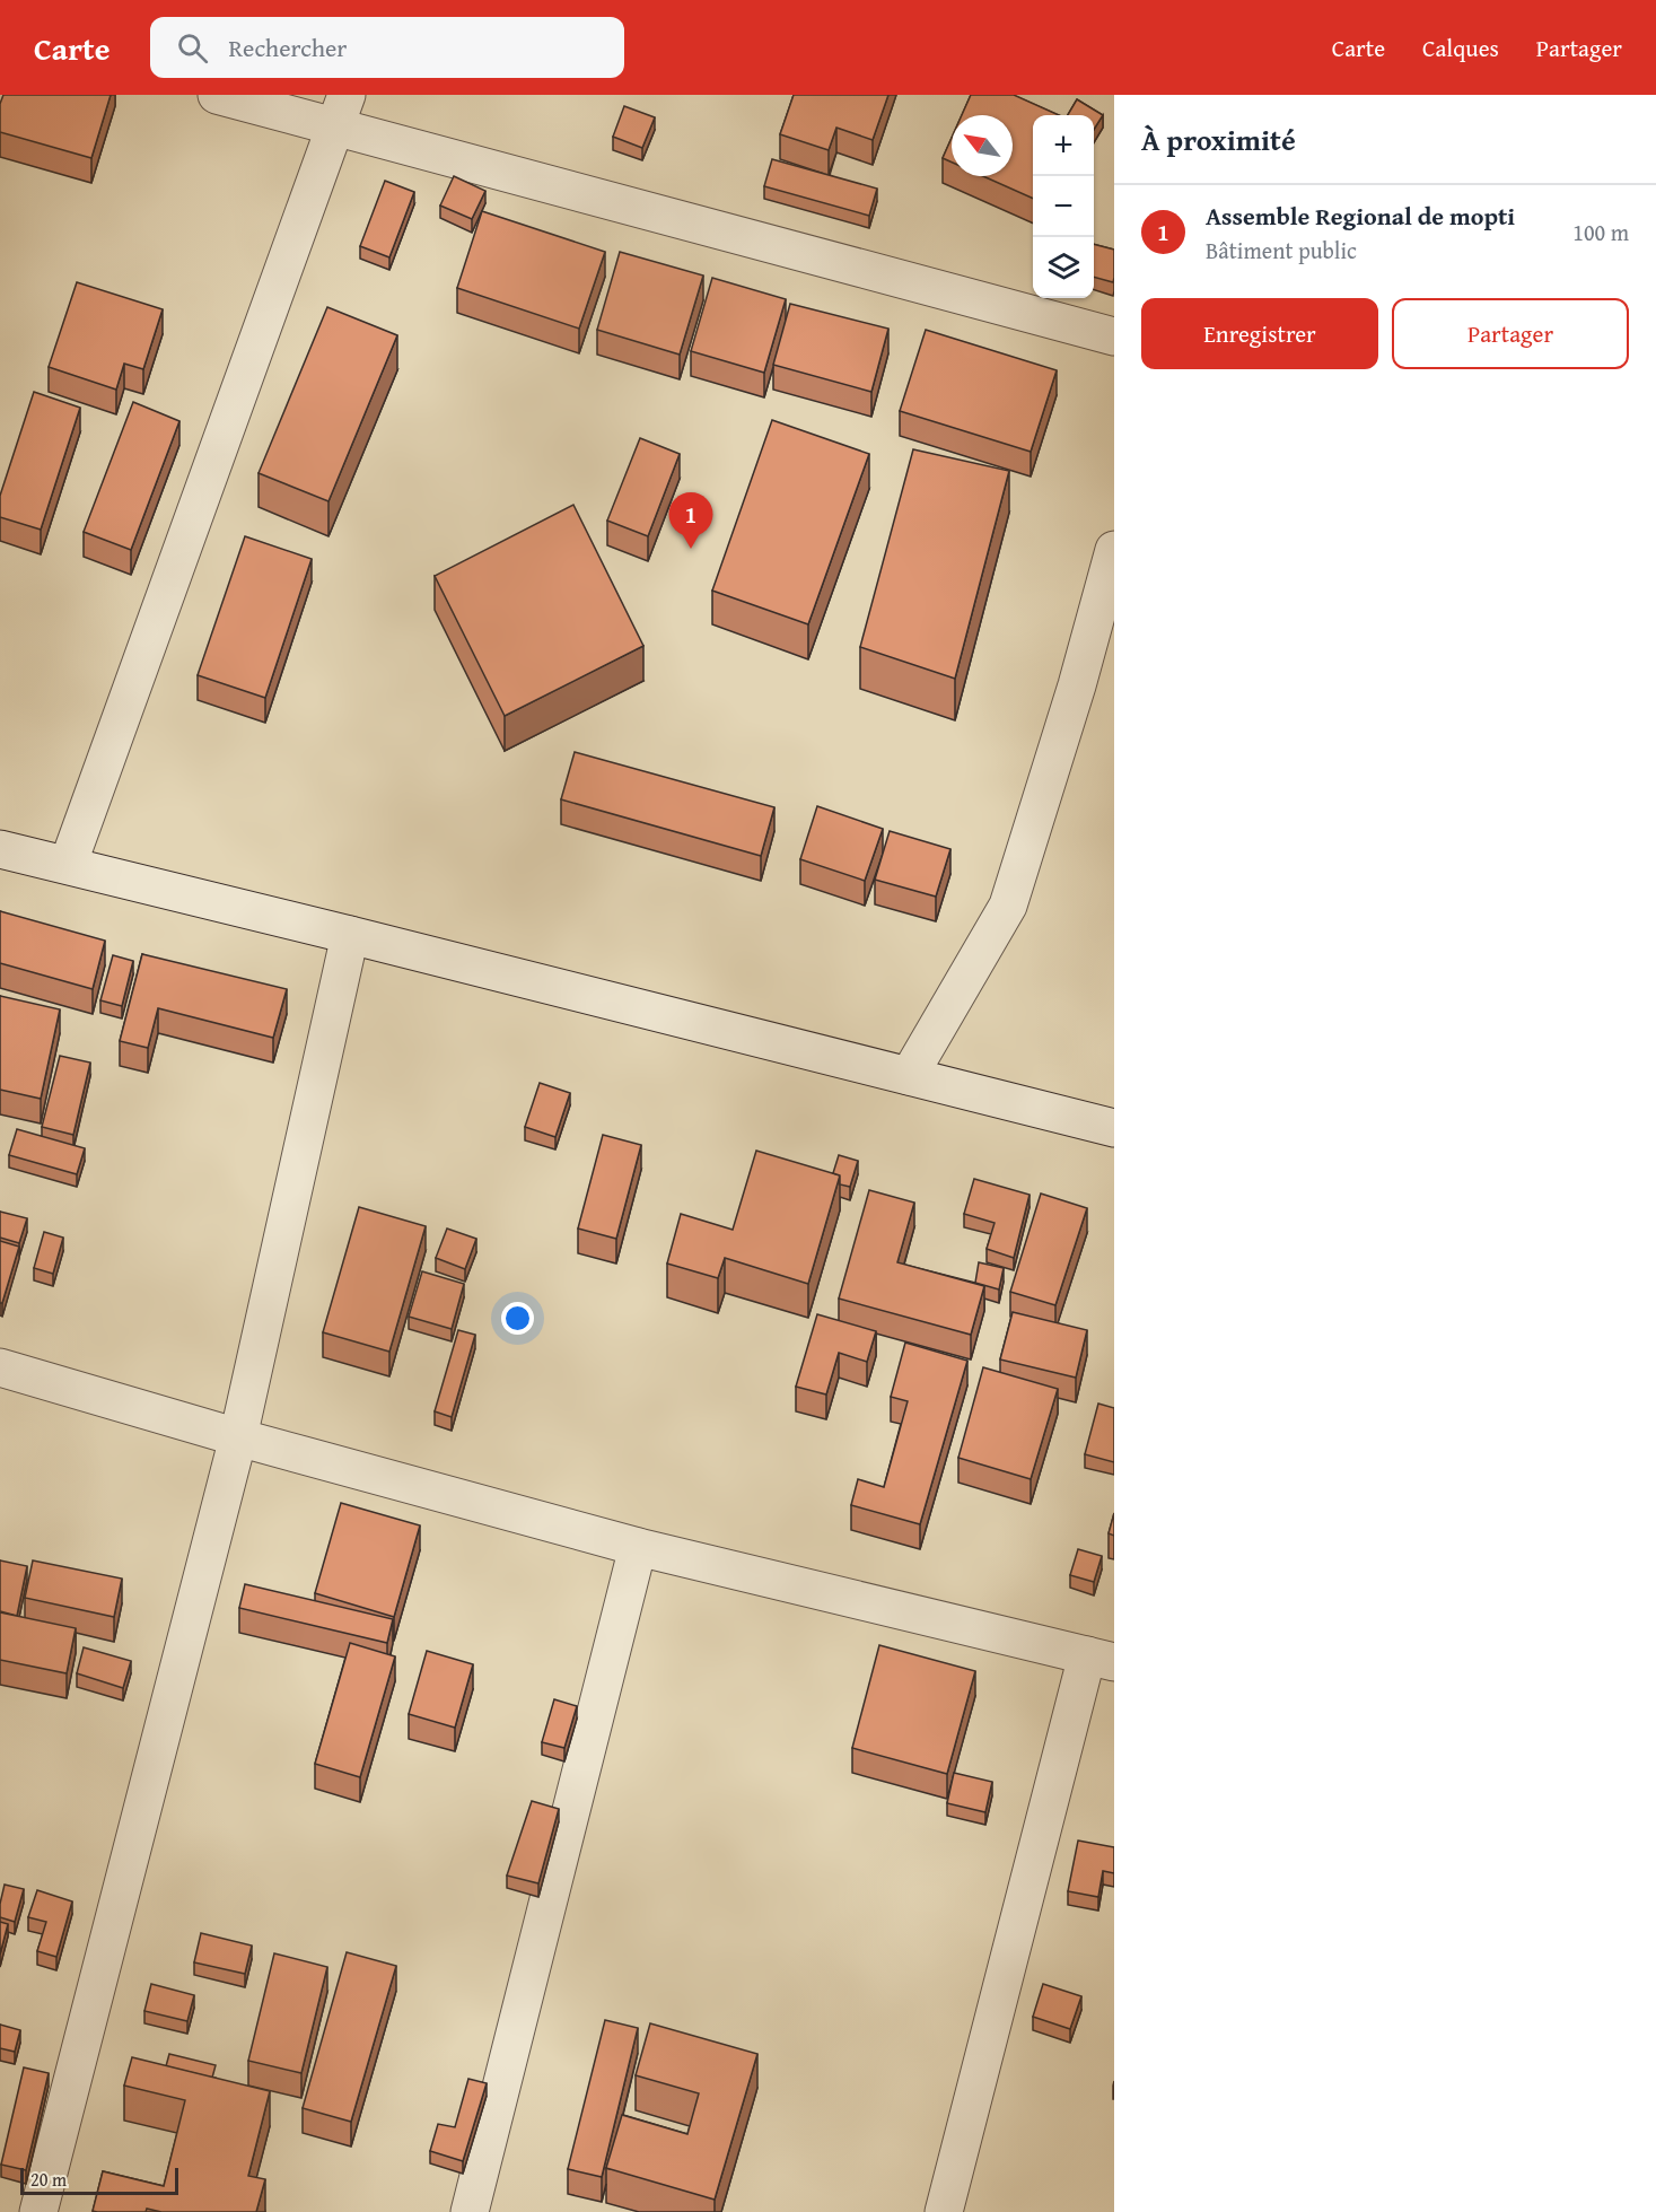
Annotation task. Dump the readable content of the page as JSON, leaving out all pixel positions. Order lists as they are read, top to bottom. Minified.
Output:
{"scale_bar":"20 m","north":"top left","page":{"header":"Carte","search":"Rechercher","nav":["Carte","Calques","Partager"],"heading":"À proximité","map_buttons":["+","−"],"list":[{"mark":"1","name":"Assemble Regional de mopti","note":"Bâtiment public","value":"100 m"}],"buttons":["Enregistrer","Partager"],"pins":"1","scale":"20 m"}}
